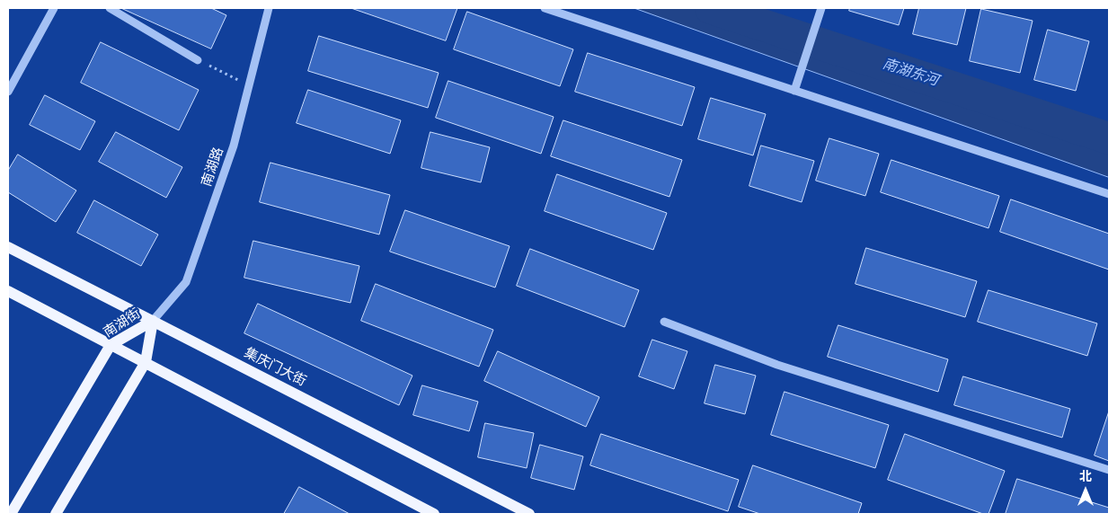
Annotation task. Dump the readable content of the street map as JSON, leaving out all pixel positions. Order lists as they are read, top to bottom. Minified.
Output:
{"streets":{"main road":["南湖街","集庆门大街"],"street":["南湖路"]},"crossings":[["南湖路","南湖街"],["南湖路","集庆门大街"],["南湖街","集庆门大街"]],"water":["南湖东河"],"north":"top"}
